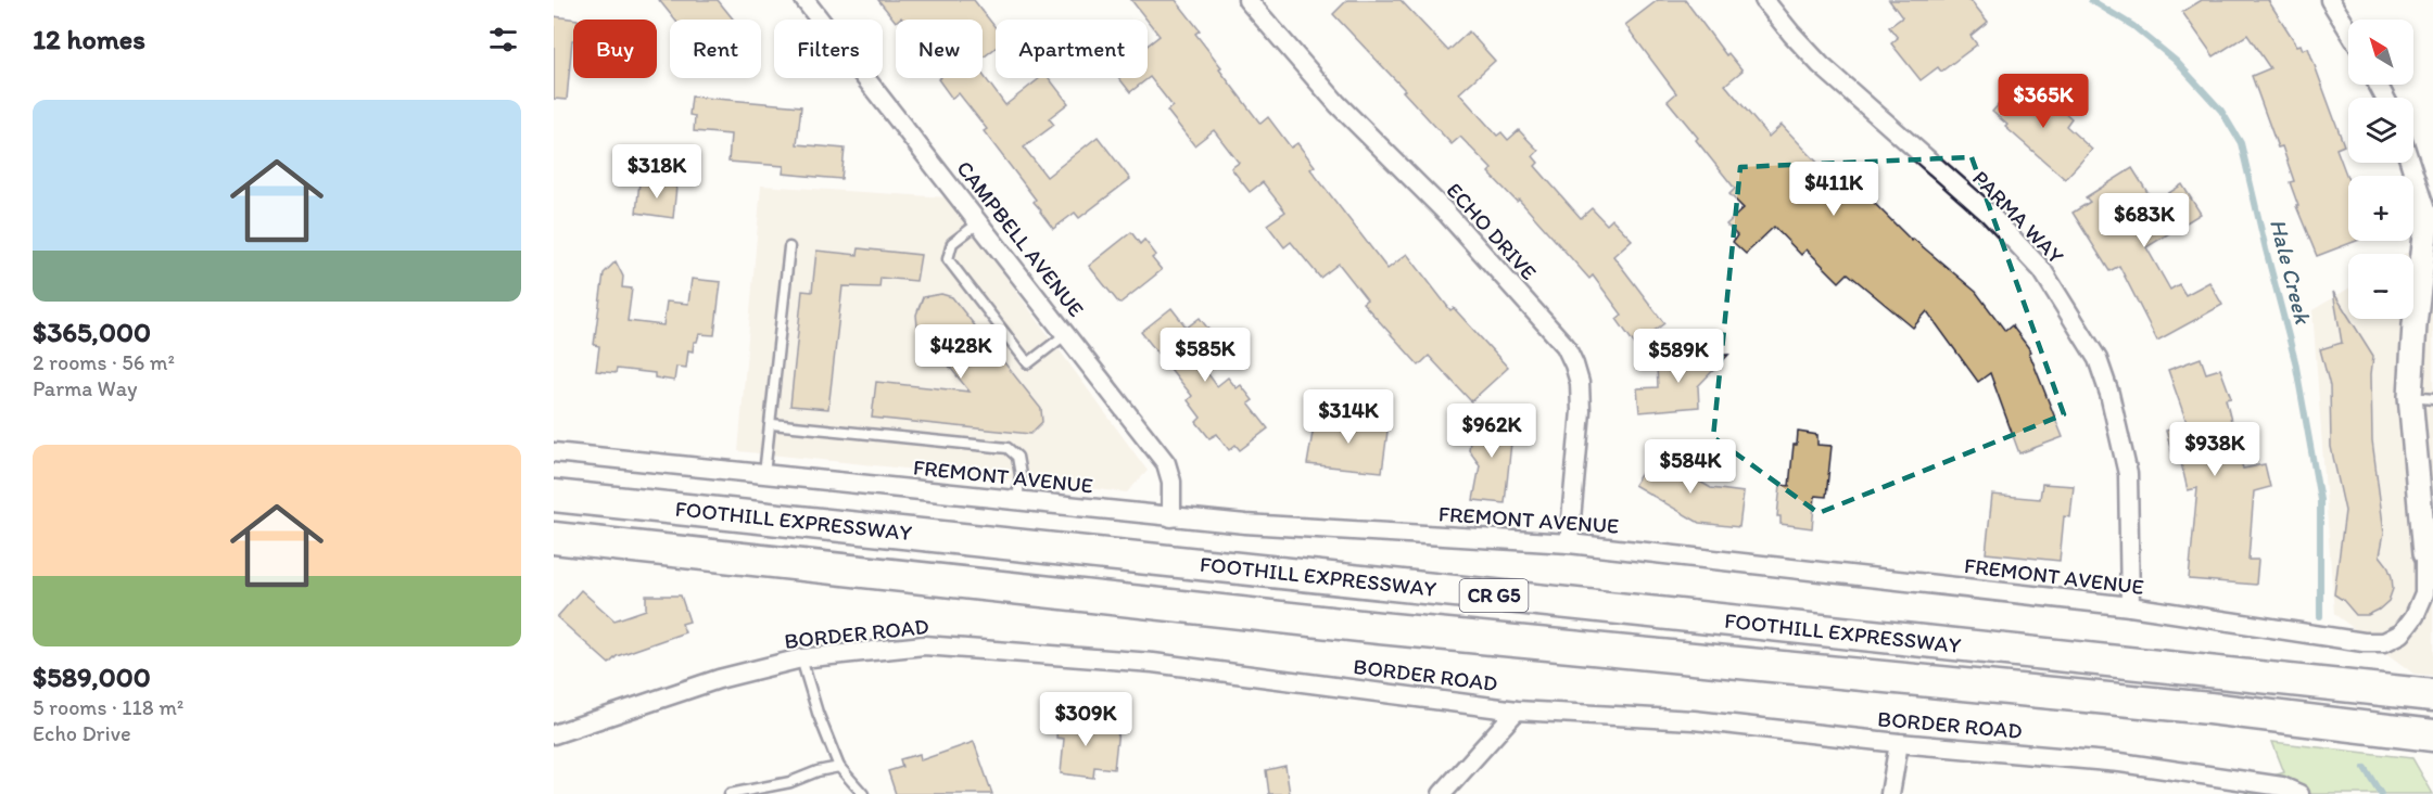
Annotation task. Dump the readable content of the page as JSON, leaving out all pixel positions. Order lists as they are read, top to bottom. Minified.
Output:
{"streets":{"highway":["FOOTHILL EXPRESSWAY","CR G5"],"street":["PARMA WAY","ECHO DRIVE","CAMPBELL AVENUE","FREMONT AVENUE","BORDER ROAD"]},"crossings":[["PARMA WAY","FREMONT AVENUE"],["ECHO DRIVE","FREMONT AVENUE"],["CAMPBELL AVENUE","FREMONT AVENUE"]],"water":["Hale Creek"],"north":"top left","page":{"heading":"12 homes","map_buttons":["+","−"],"chip":["Buy","Rent","Filters","New","Apartment"],"price":["$365K","$318K","$411K","$683K","$428K","$585K","$589K","$314K","$962K","$938K","$584K","$309K"],"list":[{"name":"$365,000","note":"2 rooms · 56 m² · Parma Way"},{"name":"$589,000","note":"5 rooms · 118 m² · Echo Drive"}]}}
